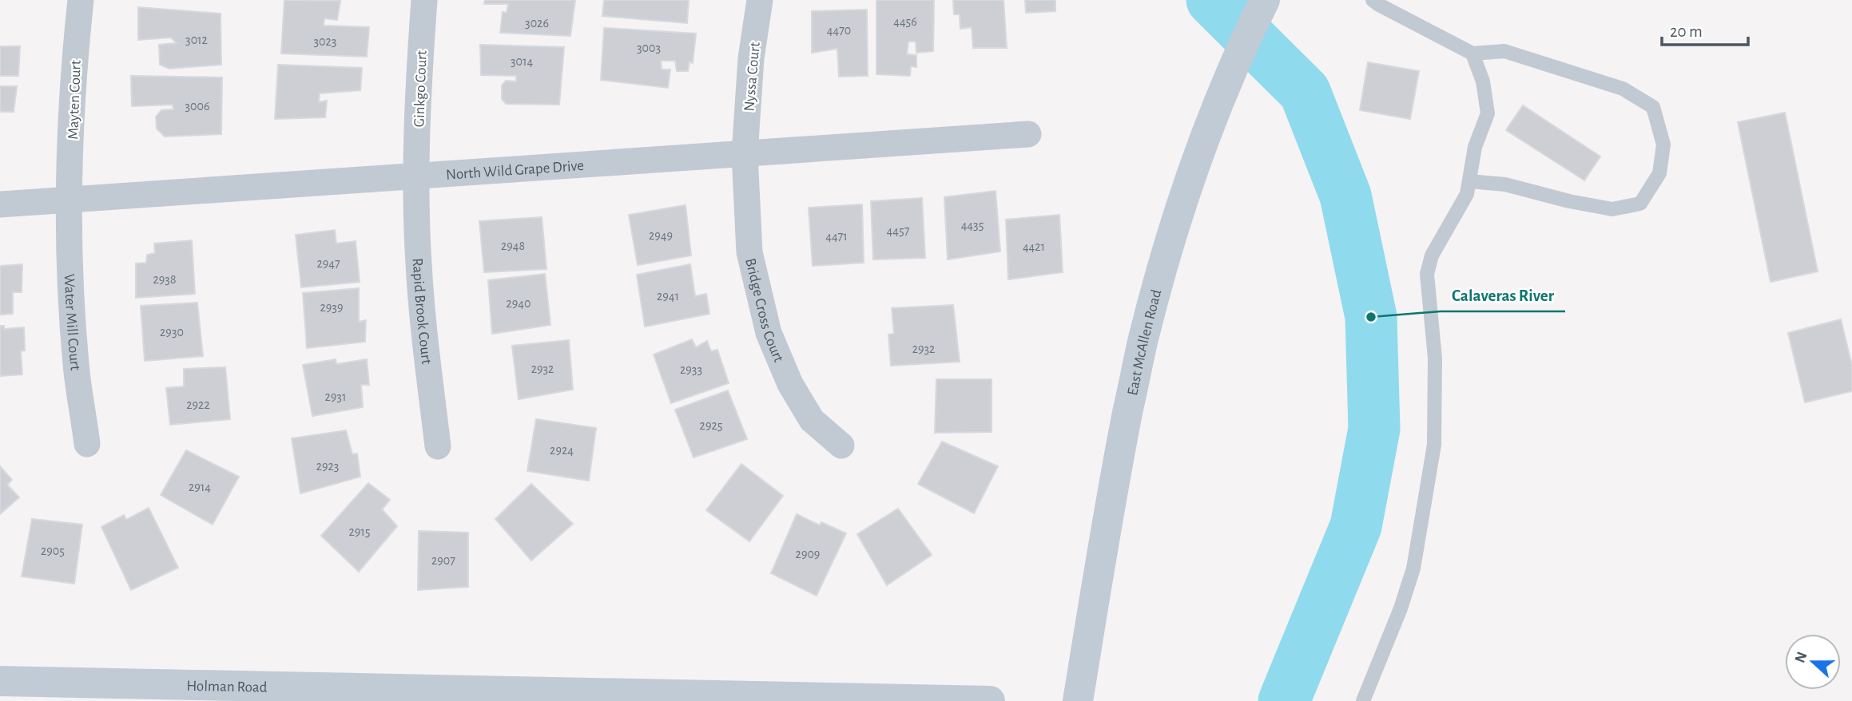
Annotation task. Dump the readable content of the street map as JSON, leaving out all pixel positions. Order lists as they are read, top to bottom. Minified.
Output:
{"streets":{"street":["Nyssa Court","Ginkgo Court","Mayten Court","North Wild Grape Drive","Bridge Cross Court","Rapid Brook Court","Water Mill Court","East McAllen Road","Holman Road"]},"crossings":[["Nyssa Court","North Wild Grape Drive"],["Nyssa Court","Bridge Cross Court"],["Ginkgo Court","North Wild Grape Drive"],["Ginkgo Court","Rapid Brook Court"],["Mayten Court","North Wild Grape Drive"],["Mayten Court","Water Mill Court"],["North Wild Grape Drive","Bridge Cross Court"],["North Wild Grape Drive","Rapid Brook Court"],["North Wild Grape Drive","Water Mill Court"]],"places":["Calaveras River"],"house_numbers":["4456","3026","4470","3012","3023","3003","3014","3006","4435","4457","2949","4471","2948","4421","2947","2938","2941","2940","2939","2930","2932","2932","2933","2931","2922","2925","2924","2923","2914","2915","2905","2909","2907"],"scale_bar":"20 m","north":"left"}
